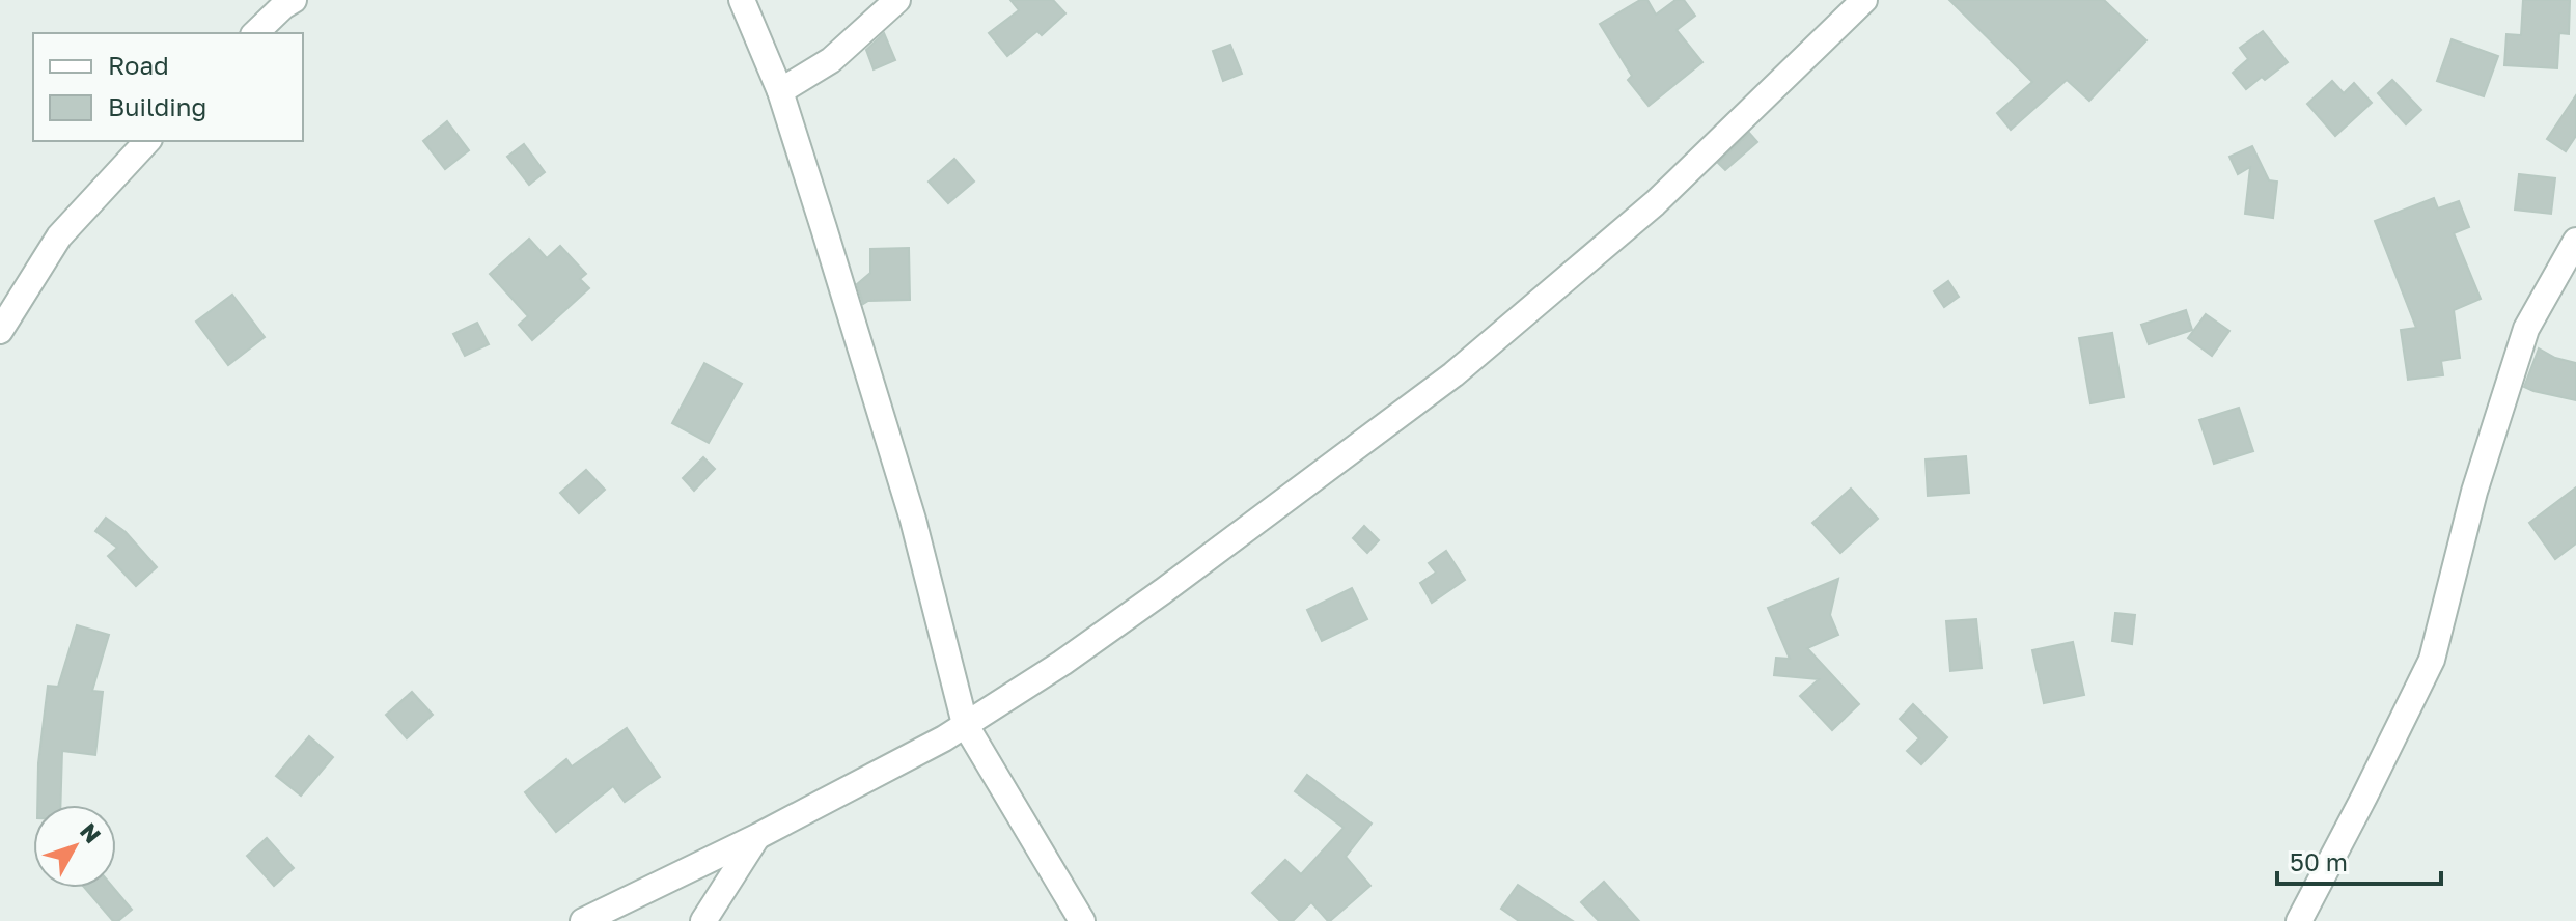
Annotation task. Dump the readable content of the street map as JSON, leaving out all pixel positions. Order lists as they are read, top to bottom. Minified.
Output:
{"legend":["Road","Building"],"scale_bar":"50 m","north":"top right"}
